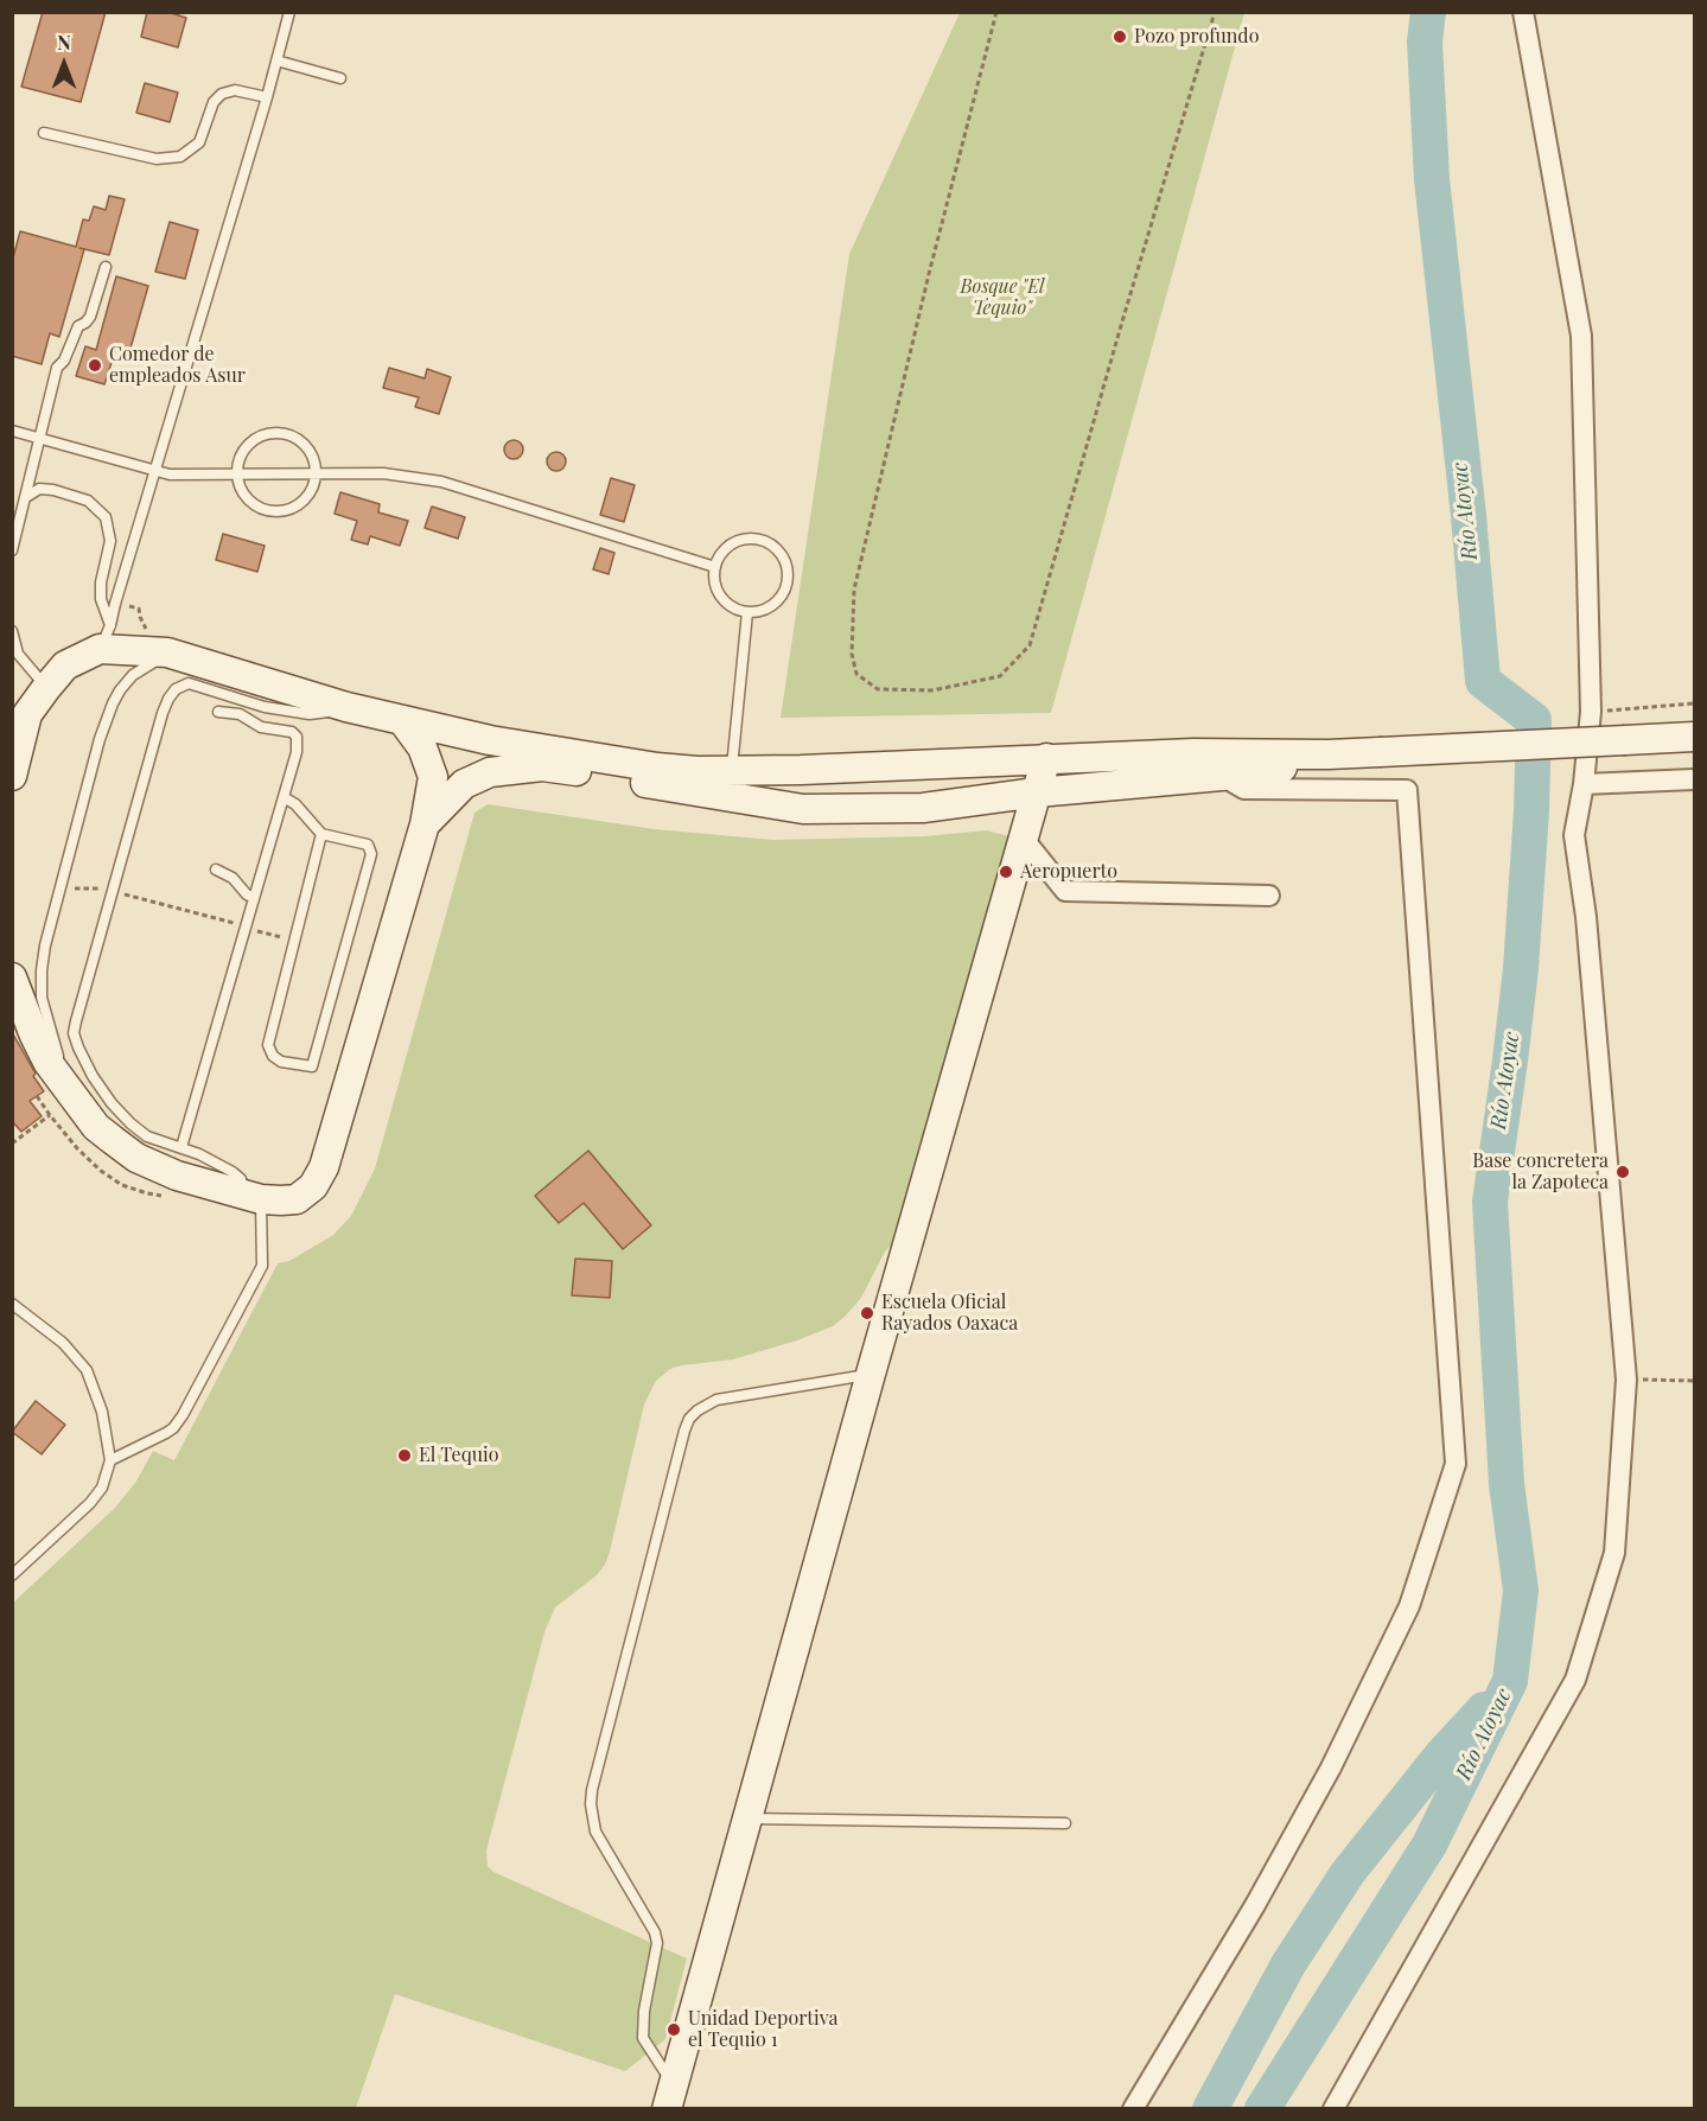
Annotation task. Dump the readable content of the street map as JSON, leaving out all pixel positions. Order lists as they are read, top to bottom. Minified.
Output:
{"water":["Río Atoyac"],"parks":["Bosque \"El Tequio\""],"places":["Pozo profundo","Comedor de empleados Asur","Aeropuerto","Base concretera la Zapoteca","Escuela Oficial Rayados Oaxaca","El Tequio","Unidad Deportiva el Tequio 1"],"north":"top"}
